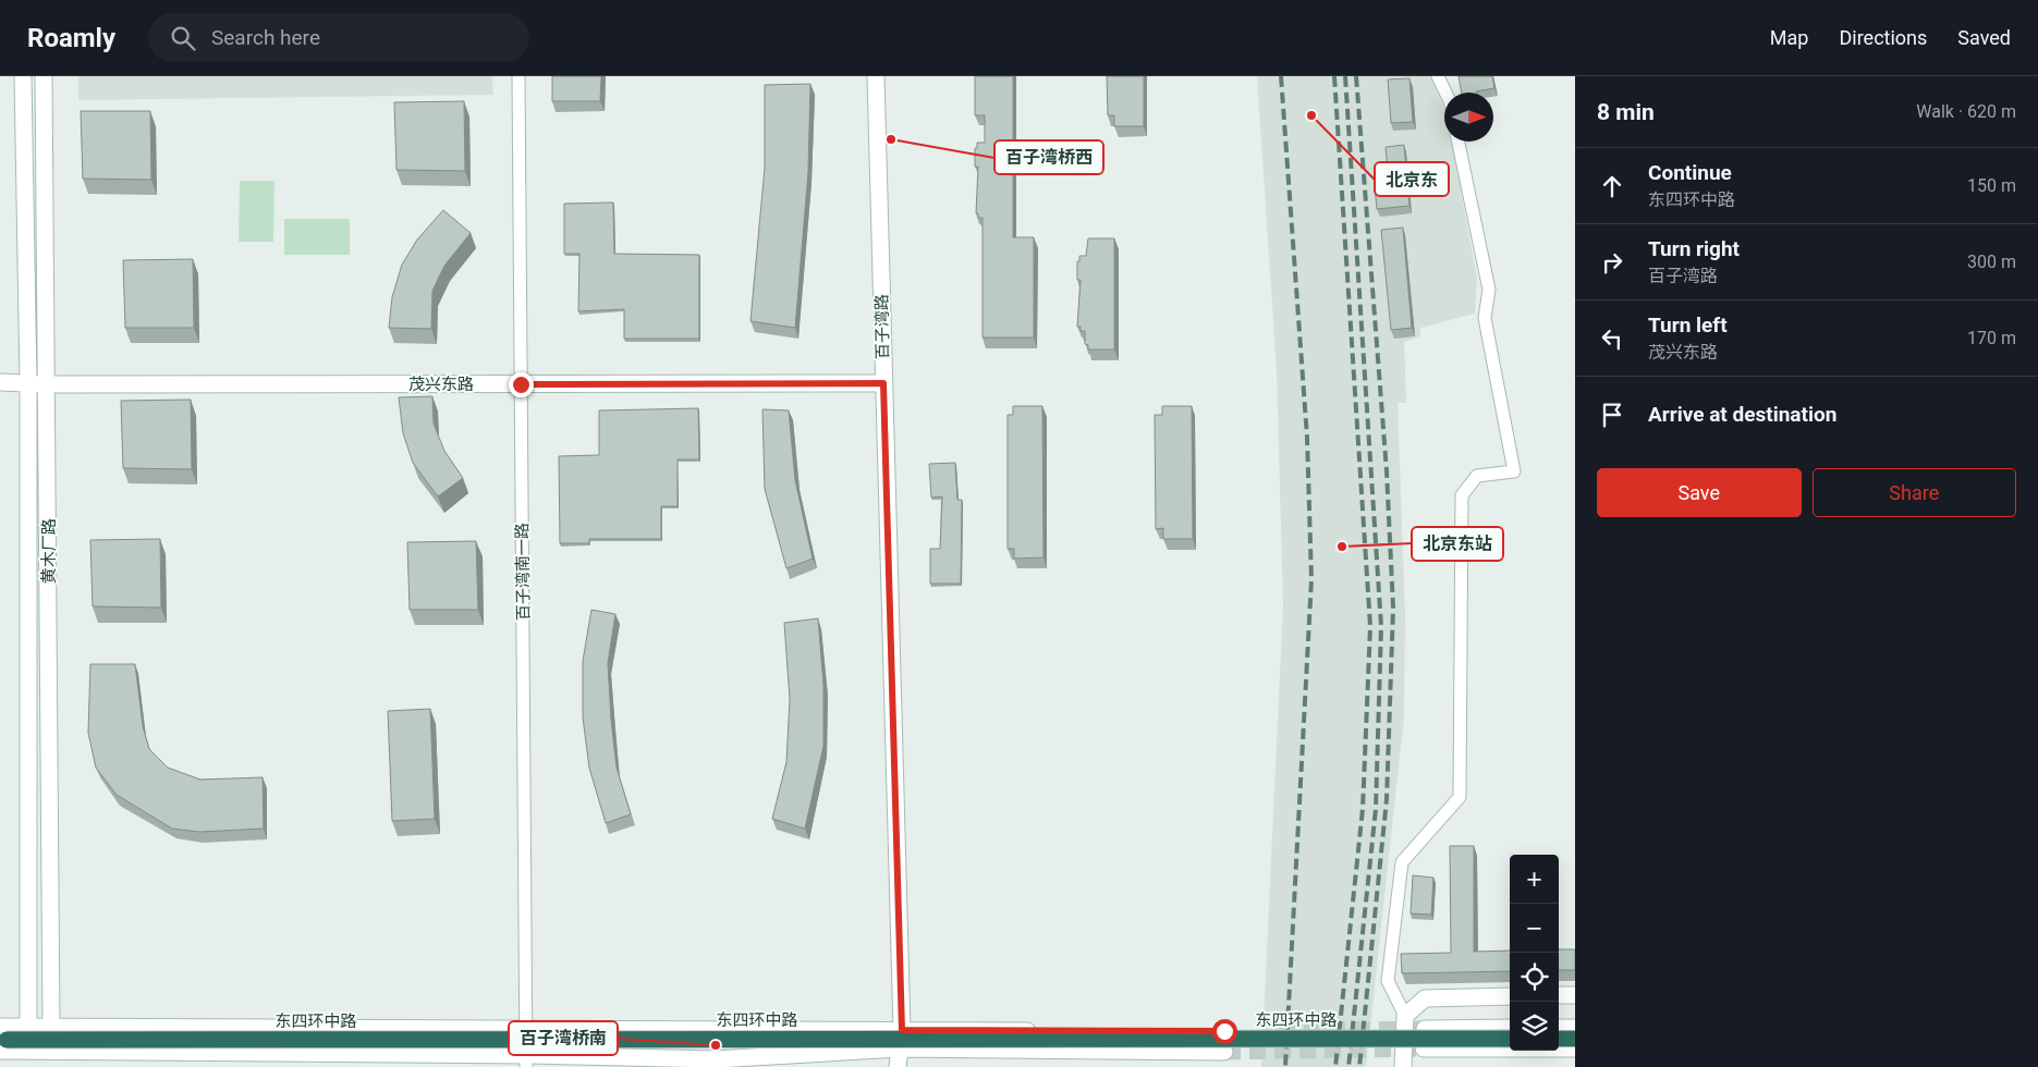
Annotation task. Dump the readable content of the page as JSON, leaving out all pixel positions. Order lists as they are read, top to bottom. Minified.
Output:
{"streets":{"highway":["东四环中路"],"street":["百子湾路","茂兴东路","黄木厂路","百子湾南一路"]},"crossings":[["百子湾路","茂兴东路"],["百子湾路","东四环中路"],["茂兴东路","黄木厂路"],["茂兴东路","百子湾南一路"],["黄木厂路","东四环中路"],["百子湾南一路","东四环中路"]],"places":["北京东","百子湾桥西","北京东站","百子湾桥南"],"north":"right","page":{"header":"Roamly","search":"Search here","nav":["Map","Directions","Saved"],"heading":["8 min","Walk · 620 m"],"list":[["Continue","东四环中路","150 m"],["Turn right","百子湾路","300 m"],["Turn left","茂兴东路","170 m"],"Arrive at destination"],"buttons":["Save","Share"],"map_buttons":["+","−"]}}
